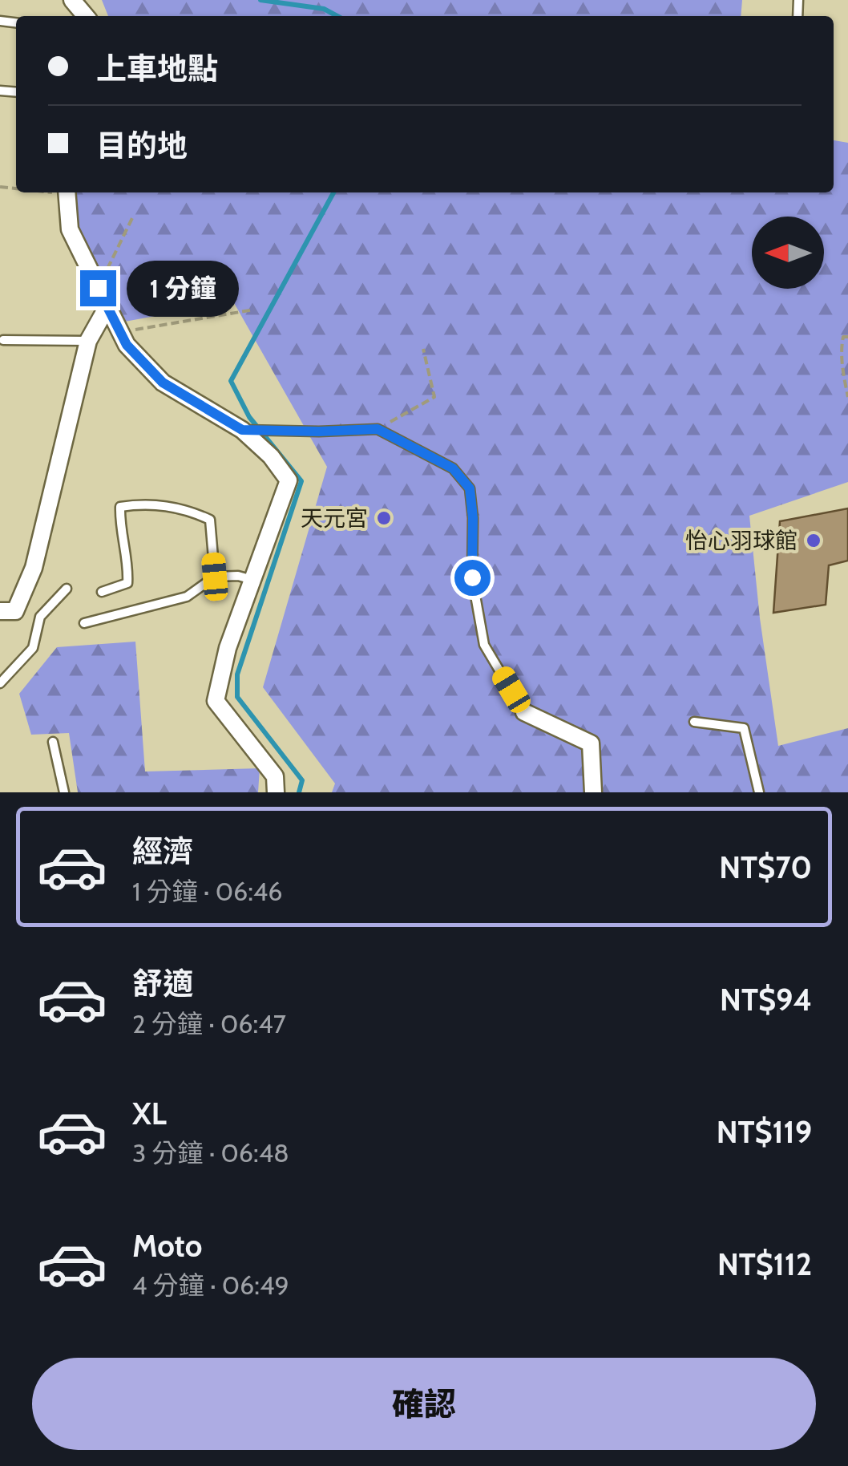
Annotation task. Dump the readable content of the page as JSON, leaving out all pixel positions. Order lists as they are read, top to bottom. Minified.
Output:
{"places":["天元宮","怡心羽球館"],"north":"left","page":{"banner":["上車地點","目的地"],"bubble":"1 分鐘","list":[{"name":"經濟","note":"1 分鐘 · 06:46","value":"NT$70"},{"name":"舒適","note":"2 分鐘 · 06:47","value":"NT$94"},{"name":"XL","note":"3 分鐘 · 06:48","value":"NT$119"},{"name":"Moto","note":"4 分鐘 · 06:49","value":"NT$112"}],"buttons":"確認"}}
